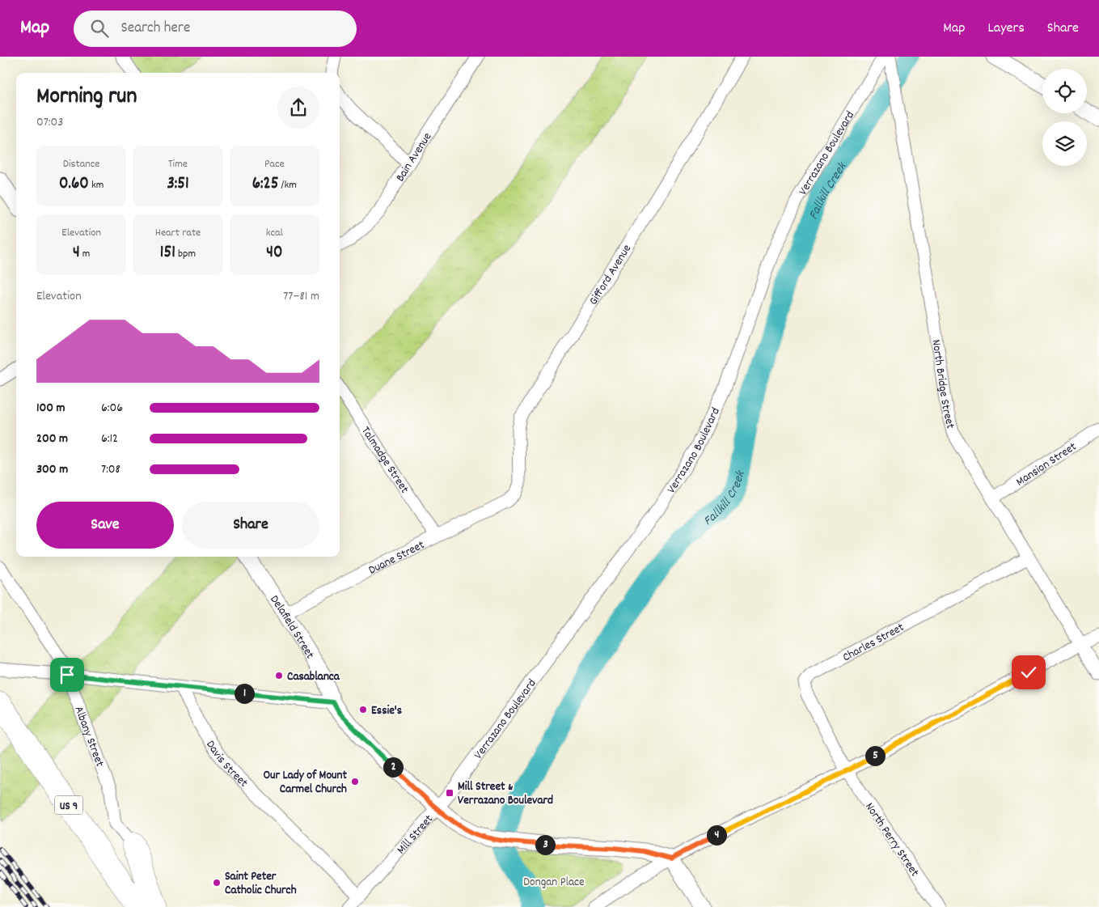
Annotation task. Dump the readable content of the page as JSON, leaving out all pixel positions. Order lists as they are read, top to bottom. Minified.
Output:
{"streets":{"highway":["US 9"],"street":["Verrazano Boulevard","Bain Avenue","Gifford Avenue","North Bridge Street","Talmadge Street","Mansion Street","Duane Street","Delafield Street","Charles Street","Albany Street","Davis Street","Mill Street","North Perry Street"]},"crossings":[["Verrazano Boulevard","Delafield Street"],["Verrazano Boulevard","Mill Street"],["Gifford Avenue","Duane Street"],["North Bridge Street","Mansion Street"],["North Bridge Street","Charles Street"],["Talmadge Street","Duane Street"],["Duane Street","Delafield Street"],["Delafield Street","Mill Street"],["Charles Street","North Perry Street"],["Davis Street","Mill Street"]],"water":["Fallkill Creek"],"parks":["Dongan Place"],"places":{"other":["Casablanca","Essie's","Our Lady of Mount Carmel Church","Saint Peter Catholic Church"],"transit":["Mill Street & Verrazano Boulevard"]},"page":{"header":"Map","search":"Search here","nav":["Map","Layers","Share"],"heading":["Morning run","07:03"],"stats":[["Distance","0.60 km"],["Time","3:51"],["Pace","6:25 /km"],["Elevation","4 m"],["Heart rate","151 bpm"],["kcal","40"]],"chart":["Elevation","77–81 m"],"list":[{"name":"100 m","note":"6:06"},{"name":"200 m","note":"6:12"},{"name":"300 m","note":"7:08"}],"buttons":["Save","Share"],"pins":["1","5","2","4","3"]}}
